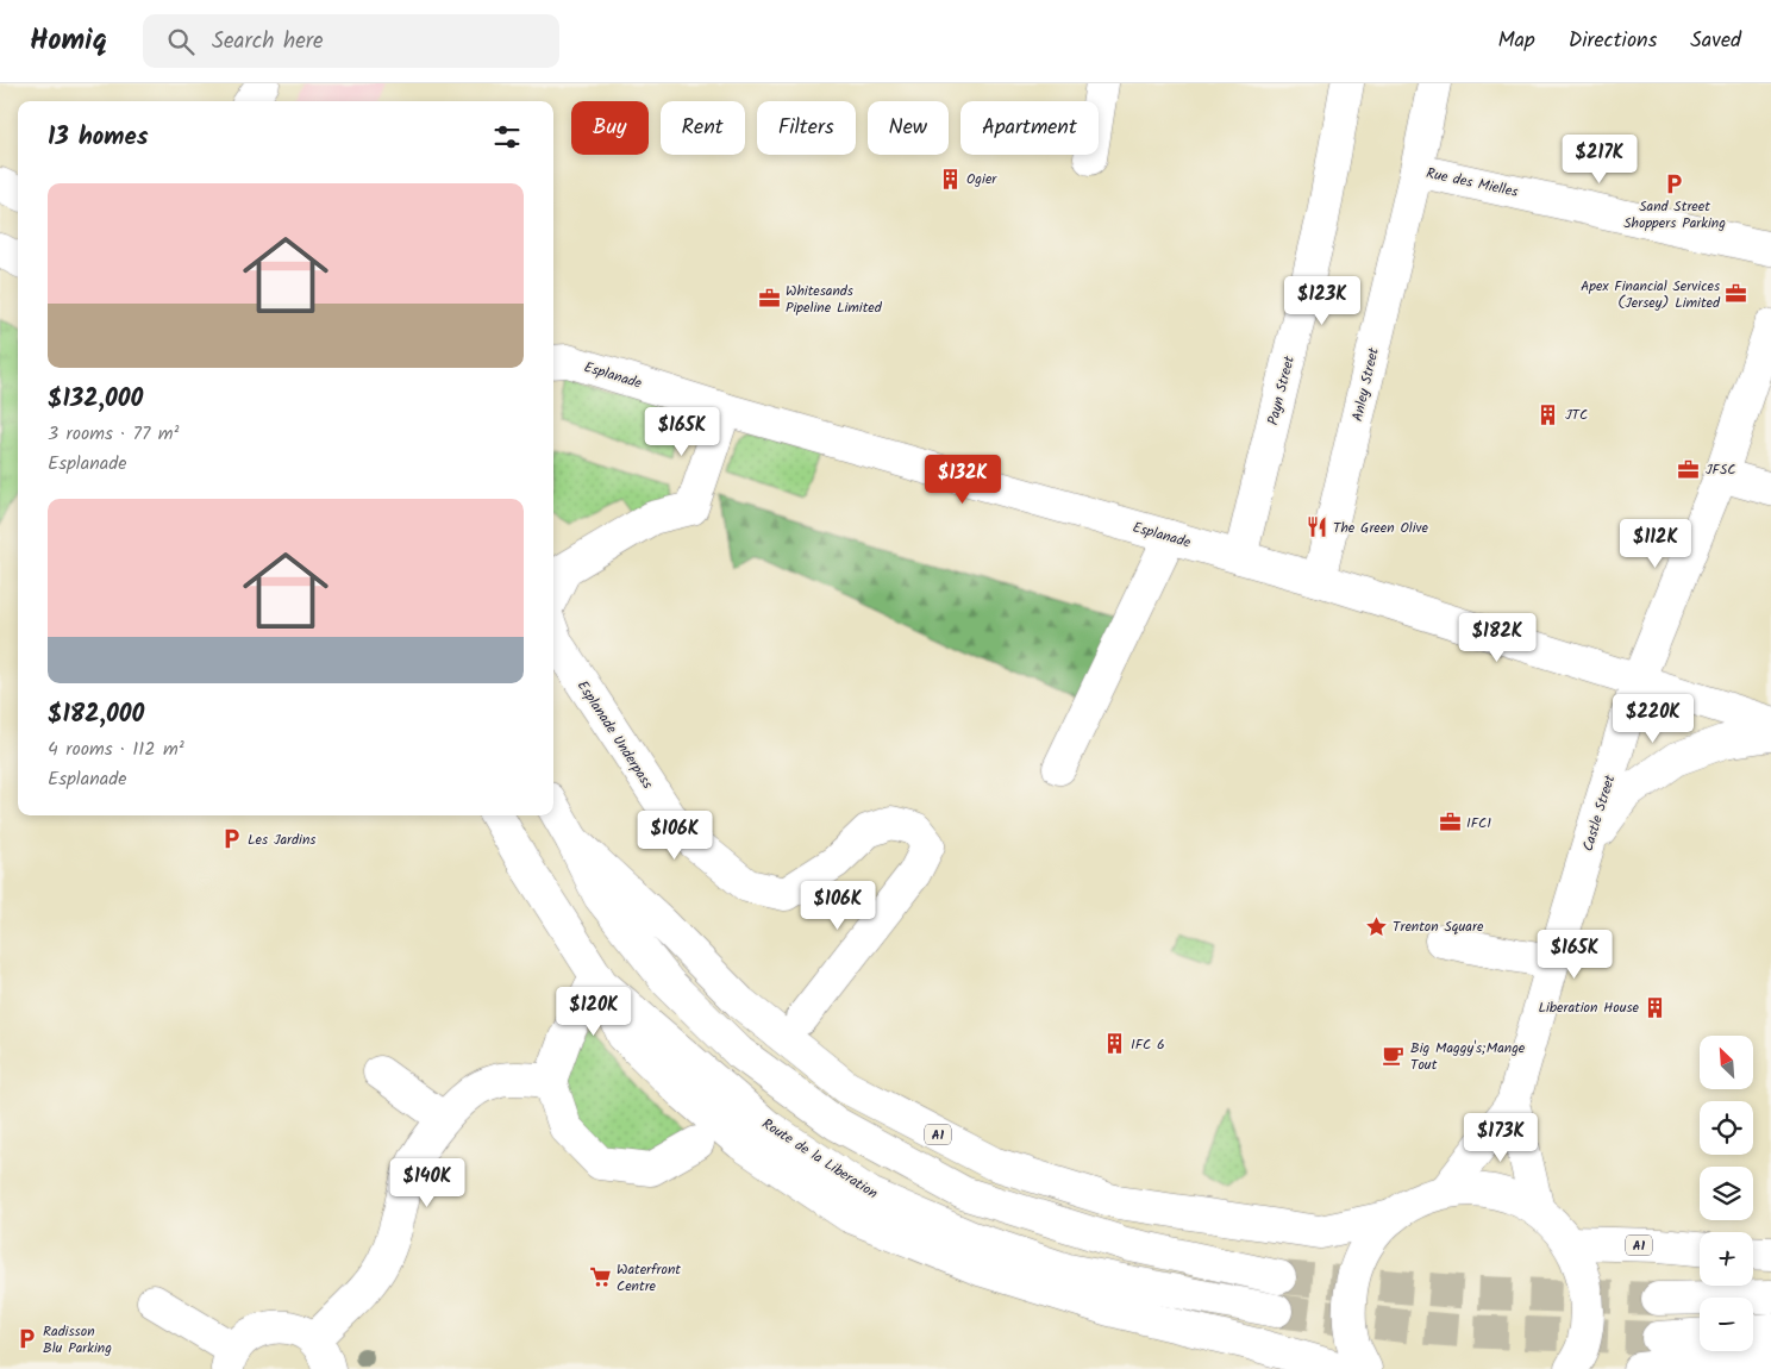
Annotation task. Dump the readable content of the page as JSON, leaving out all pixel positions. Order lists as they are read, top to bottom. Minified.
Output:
{"streets":{"main road":["Rue des Mielles","Esplanade","Anley Street","Payn Street","Esplanade Underpass","Castle Street","A1","Route de la Liberation"]},"crossings":[["Rue des Mielles","Anley Street"],["Esplanade","Anley Street"],["Esplanade","Payn Street"],["Esplanade","Castle Street"],["Castle Street","A1"]],"places":{"building":["Ogier","JTC","Liberation House","IFC 6"],"parking":["Sand Street Shoppers Parking","Les Jardins","Radisson Blu Parking"],"office":["Apex Financial Services (Jersey) Limited","Whitesands Pipeline Limited","JFSC","IFC1"],"restaurant":["The Green Olive"],"place":["Trenton Square"],"cafe":["Big Maggy's;Mange Tout"],"supermarket":["Waterfront Centre"]},"north":"top left","page":{"header":"Homiq","search":"Search here","nav":["Map","Directions","Saved"],"chip":["Buy","Rent","Filters","New","Apartment"],"heading":"13 homes","price":["$217K","$123K","$165K","$132K","$112K","$182K","$220K","$106K","$106K","$165K","$120K","$173K","$140K"],"list":[{"name":"$132,000","note":"3 rooms · 77 m² · Esplanade"},{"name":"$182,000","note":"4 rooms · 112 m² · Esplanade"}],"map_buttons":["+","−"]}}
